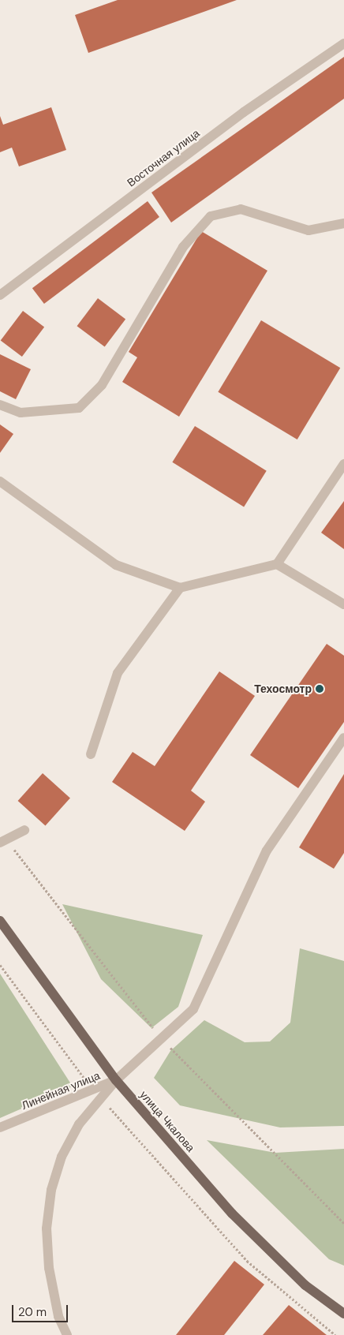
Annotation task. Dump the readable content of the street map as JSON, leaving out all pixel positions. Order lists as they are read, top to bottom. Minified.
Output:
{"streets":{"main road":["улица Чкалова"],"street":["Восточная улица","Линейная улица"]},"crossings":[["Линейная улица","улица Чкалова"]],"places":["Техосмотр"],"scale_bar":"20 m"}
